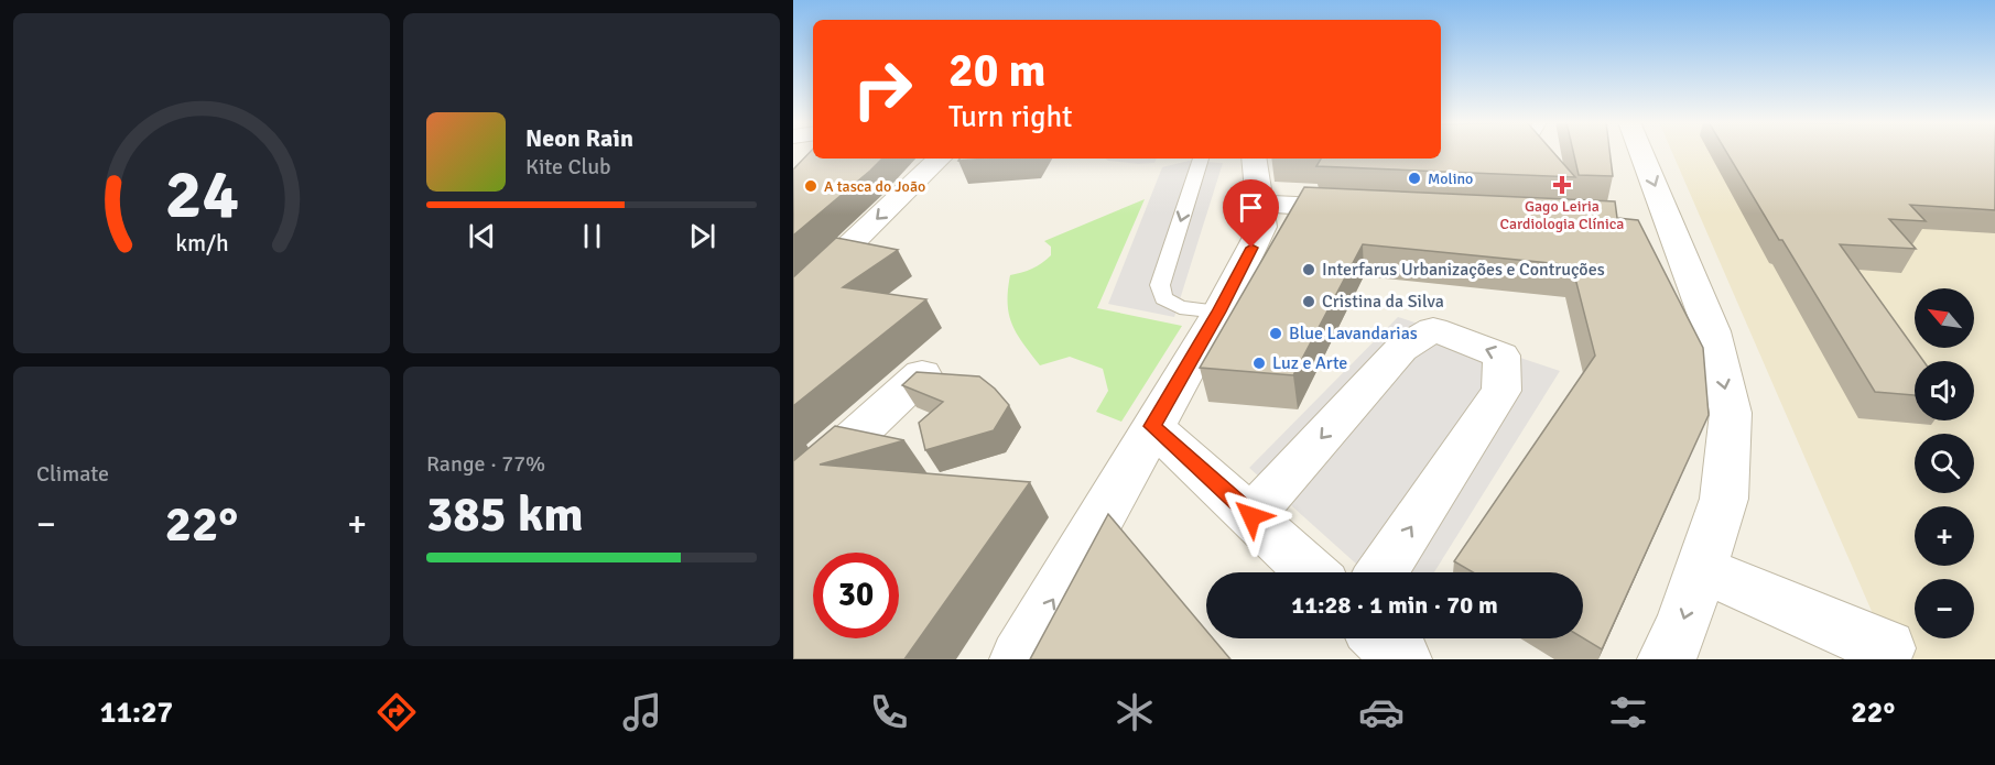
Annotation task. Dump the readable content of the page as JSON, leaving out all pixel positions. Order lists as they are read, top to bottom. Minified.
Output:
{"places":{"other":["Molino","A tasca do João","Interfarus Urbanizações e Contruções","Cristina da Silva","Blue Lavandarias","Luz e Arte"],"health":["Gago Leiria Cardiologia Clínica"]},"north":"top left","page":{"turn":["20 m","Turn right"],"song":["Neon Rain","Kite Club"],"map_buttons":["+","−"],"tile":["Climate",["Range · 77%","385 km"]],"heat":["−","22°","+"],"limit":"30","trip":"11:28 · 1 min · 70 m","tabs":["11:27","22°"],"gauge":["24","km/h"]}}
